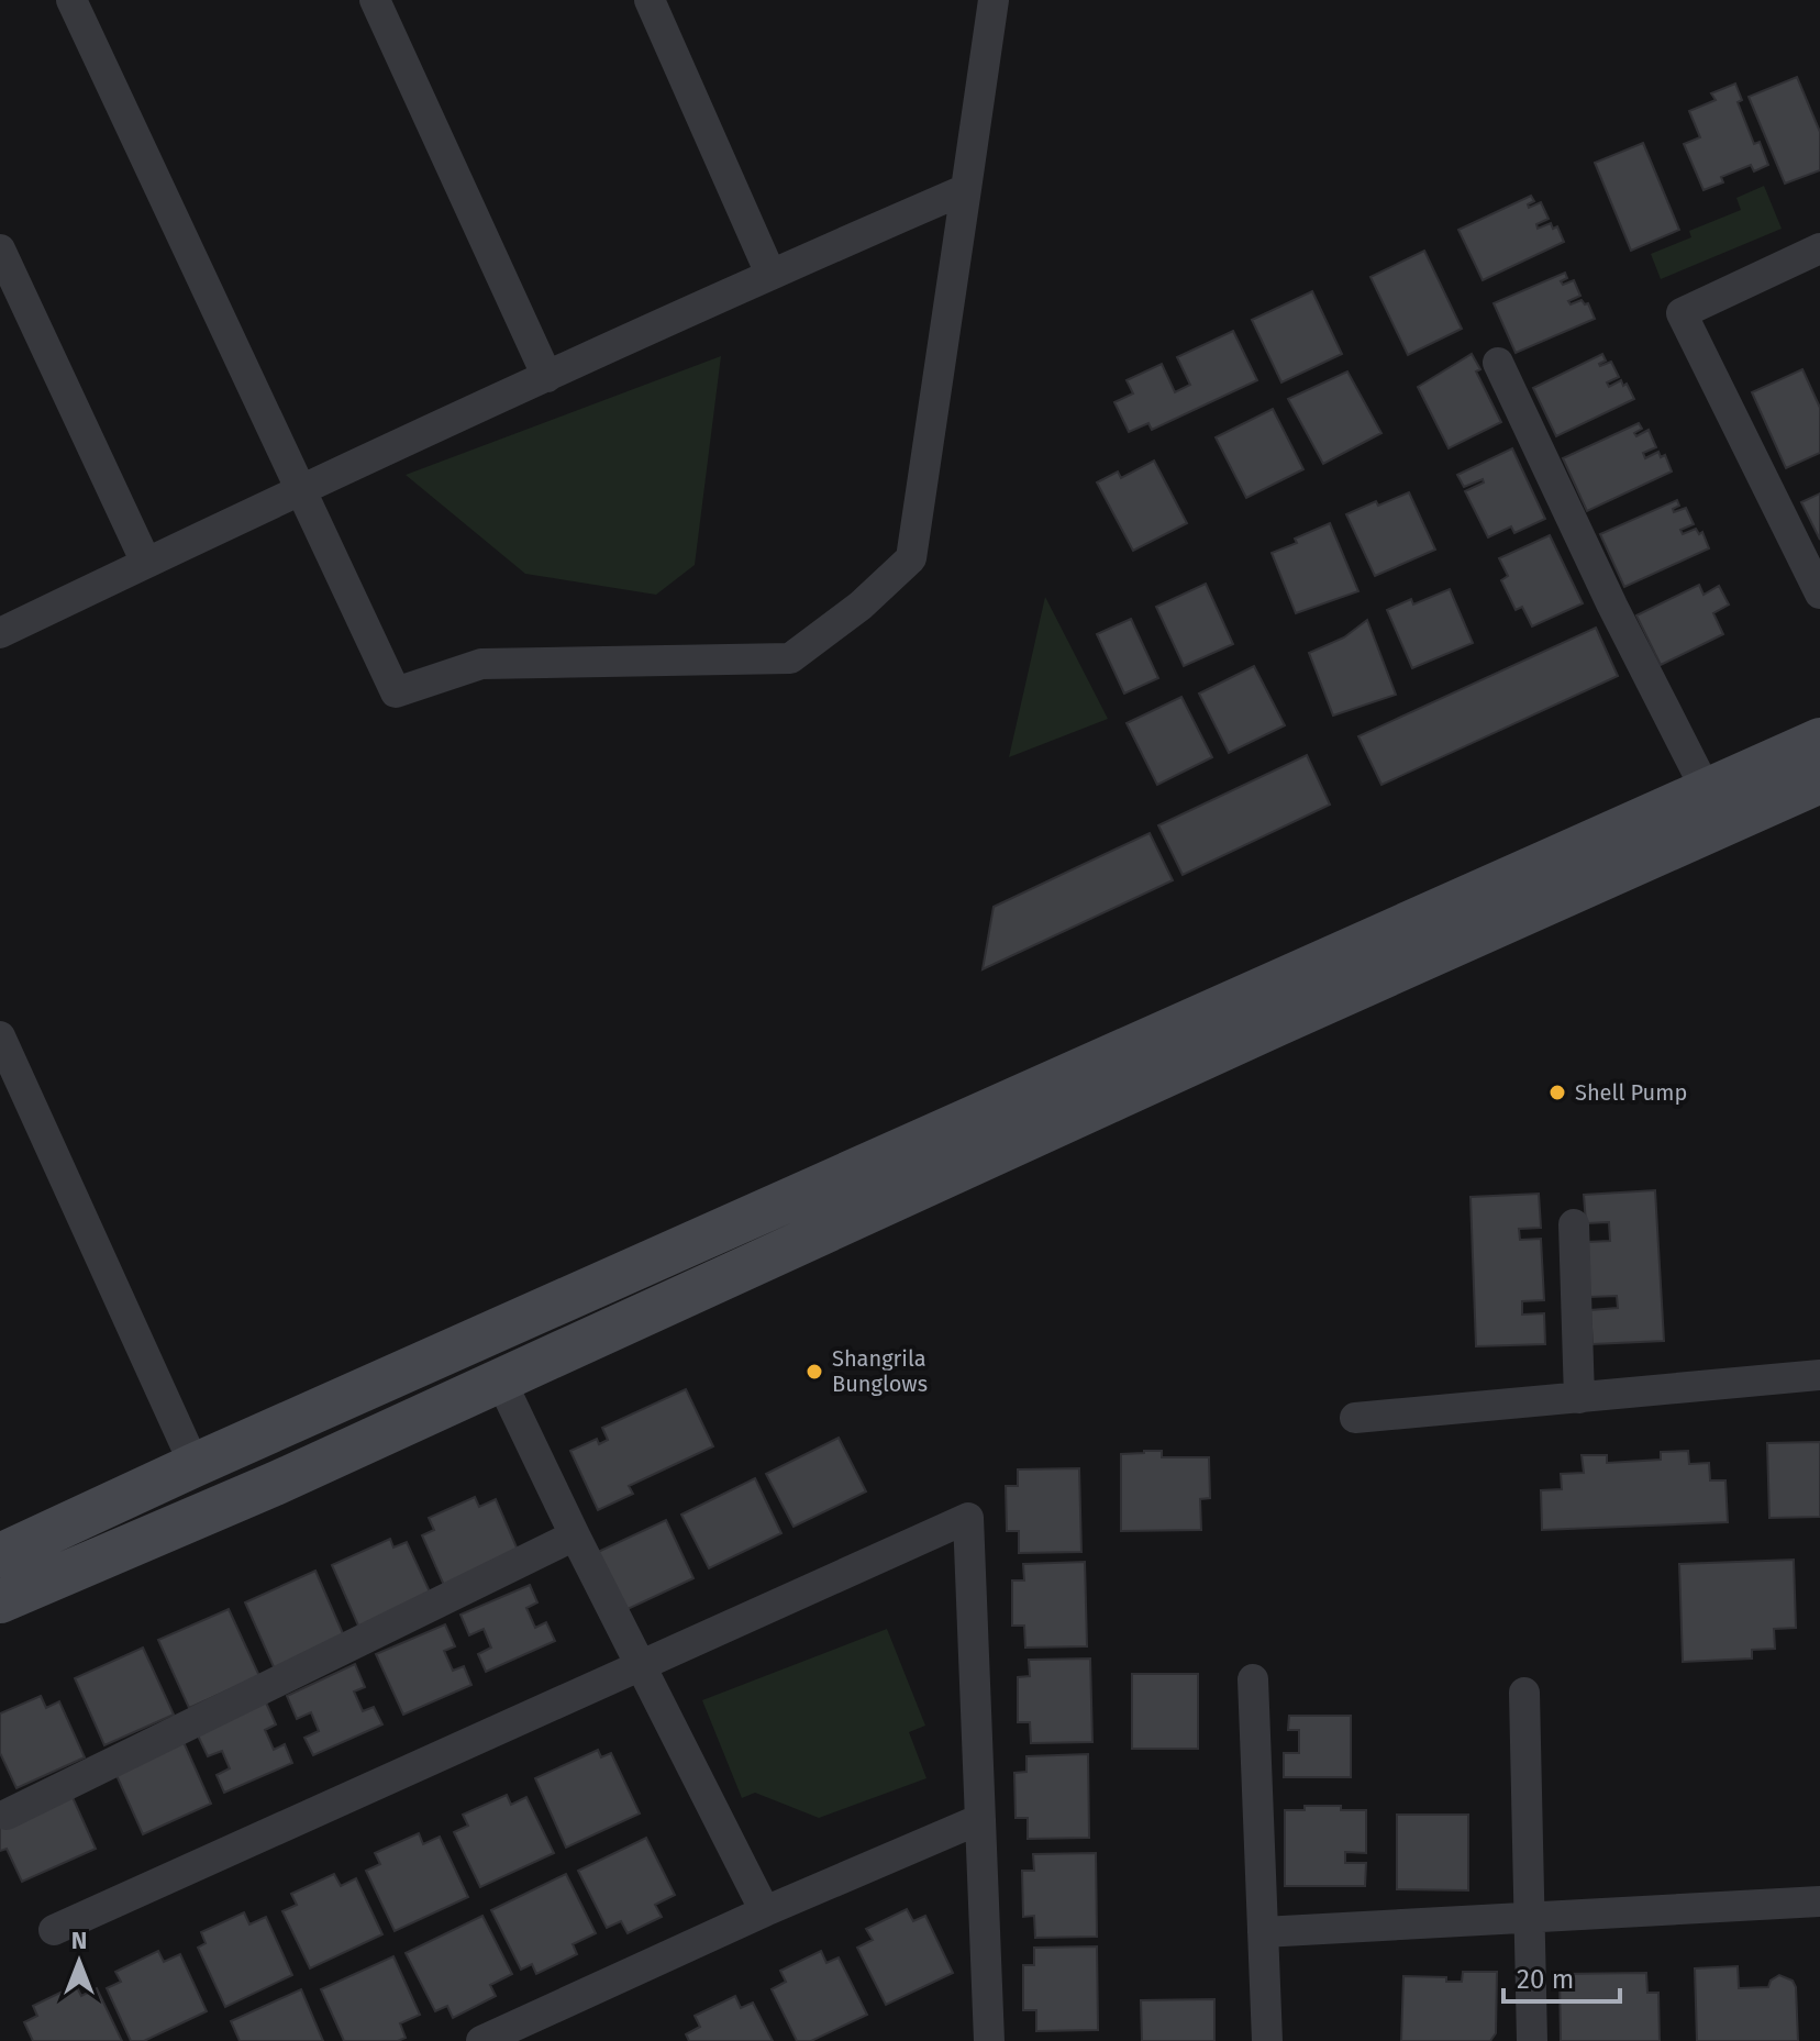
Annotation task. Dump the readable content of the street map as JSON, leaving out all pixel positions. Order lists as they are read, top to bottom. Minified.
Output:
{"places":["Shell Pump","Shangrila Bunglows"],"scale_bar":"20 m","north":"top"}
